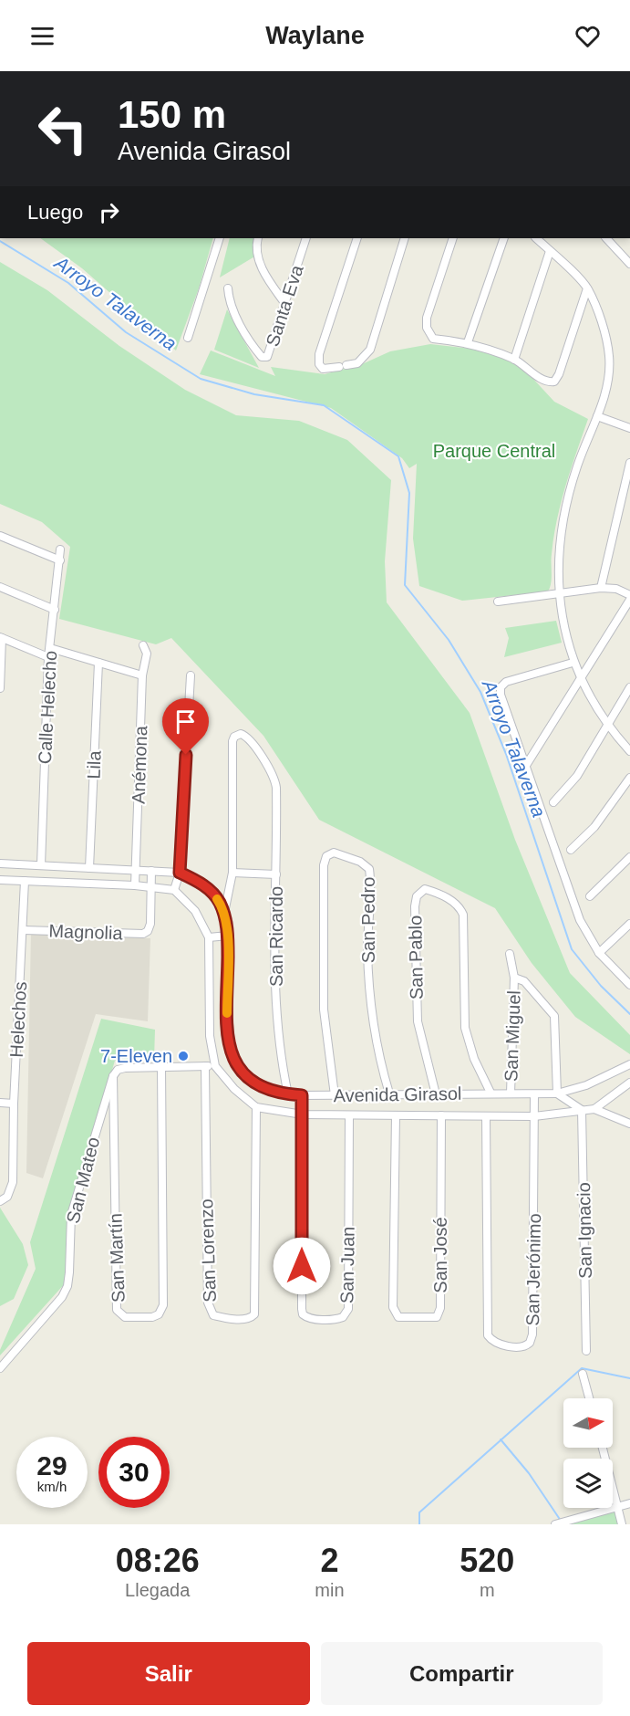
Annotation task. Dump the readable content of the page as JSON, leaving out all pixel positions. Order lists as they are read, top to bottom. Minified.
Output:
{"streets":{"street":["Santa Eva","Calle Helecho","Lila","Anémona","San Pedro","Magnolia","San Ricardo","San Pablo","Helechos","San Miguel","Avenida Girasol","San Mateo","San Ignacio","San Lorenzo","San José","San Martín","San Juan","San Jerónimo"]},"crossings":[["Calle Helecho","Avenida Girasol"],["Lila","Avenida Girasol"],["Anémona","Avenida Girasol"],["San Pedro","Avenida Girasol"],["Magnolia","Helechos"],["San Ricardo","Avenida Girasol"],["San Pablo","Avenida Girasol"],["San Miguel","Avenida Girasol"],["Avenida Girasol","San Ignacio"],["Avenida Girasol","San Lorenzo"],["Avenida Girasol","San José"],["Avenida Girasol","San Juan"],["Avenida Girasol","San Jerónimo"],["San Mateo","San Martín"]],"water":["Arroyo Talaverna"],"parks":["Parque Central"],"places":["7-Eleven"],"north":"right","page":{"header":"Waylane","turn":["150 m","Avenida Girasol"],"then":"Luego","speed":"29 km/h","limit":"30","eta":["08:26","Llegada","2","min","520","m"],"buttons":["Salir","Compartir"]}}
